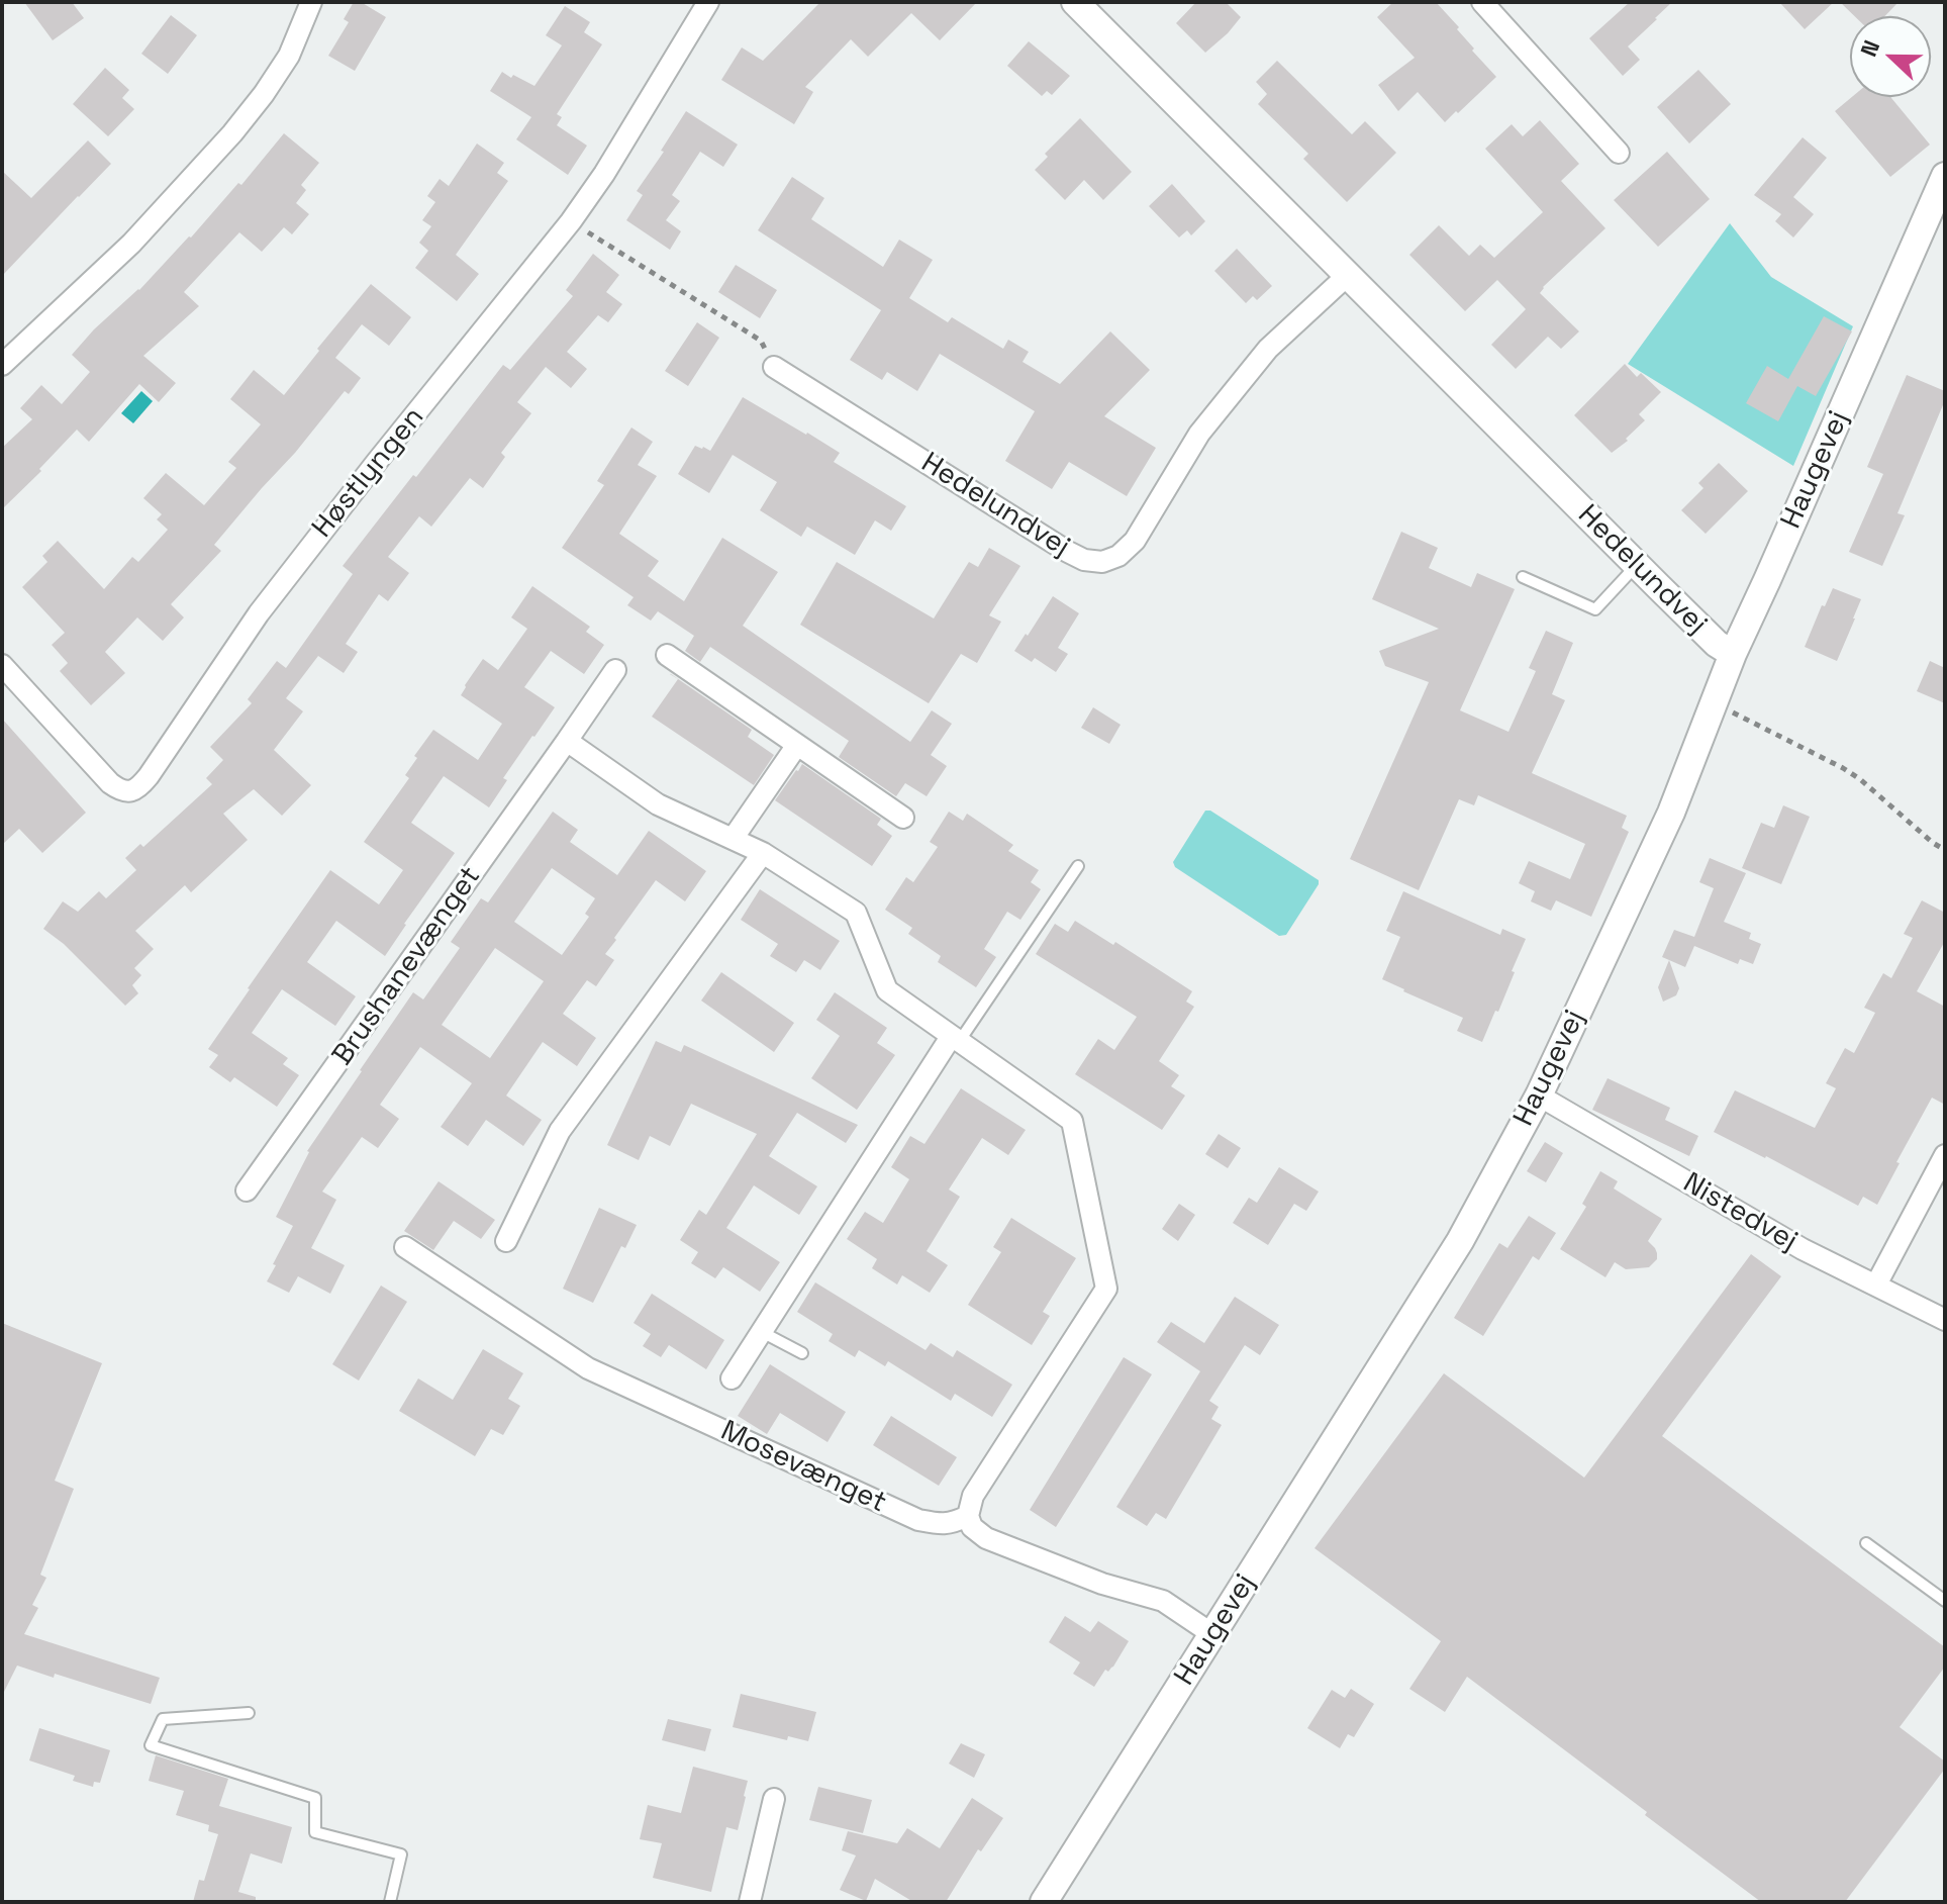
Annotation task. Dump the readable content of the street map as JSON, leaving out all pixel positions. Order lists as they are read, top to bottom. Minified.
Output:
{"streets":{"street":["Haugevej","Høstlyngen","Hedelundvej","Brushanevænget","Nistedvej","Mosevænget"]},"crossings":[["Haugevej","Hedelundvej"],["Haugevej","Nistedvej"]],"north":"left"}
